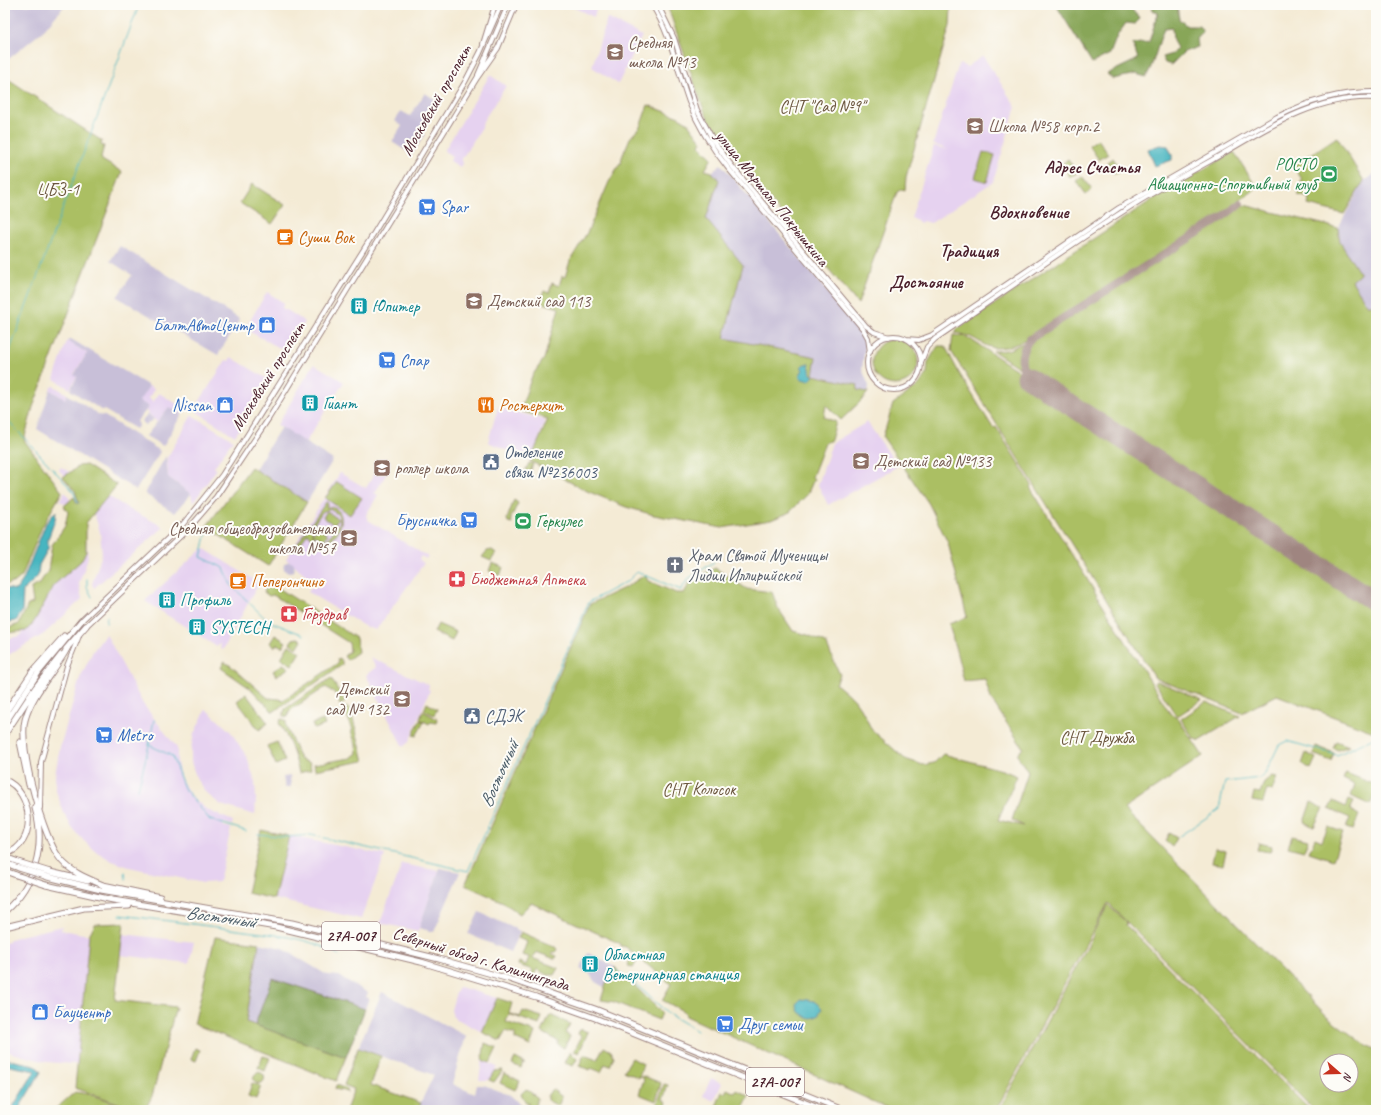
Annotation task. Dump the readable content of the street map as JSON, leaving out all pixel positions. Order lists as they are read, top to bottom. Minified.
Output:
{"streets":{"highway":["Московский проспект","27А-007","Северный обход г. Калининграда"],"main road":["улица Маршала Покрышкина"]},"districts":["Адрес Счастья","Вдохновение","Традиция","Достояние"],"water":["Восточный"],"parks":["СНТ \"Сад №9\"","ЦБЗ-1","СНТ Дружба","СНТ Колосок"],"places":{"school or university":["Средняя школа №13","Школа №58 корп.2","Детский сад 113","Детский сад №133","роллер школа","Средняя общеобразовательная школа №57","Детский сад № 132"],"sports":["РОСТО Авиационно-Спортивный клуб","Геркулес"],"supermarket":["Spar","Спар","Брусничка","Metro","Друг семьи"],"cafe":["Суши Вок","Пеперончино"],"building":["Юпитер","Гиант","Профиль","SYSTECH","Областная Ветеринарная станция"],"shop":["БалтАвтоЦентр","Nissan","Бауцентр"],"restaurant":["Ростерхит"],"public building":["Отделение связи №236003","СДЭК"],"church":["Храм Святой Мученицы Лидии Иллирийской"],"pharmacy":["Бюджетная Аптека","Горздрав"]},"north":"right"}
